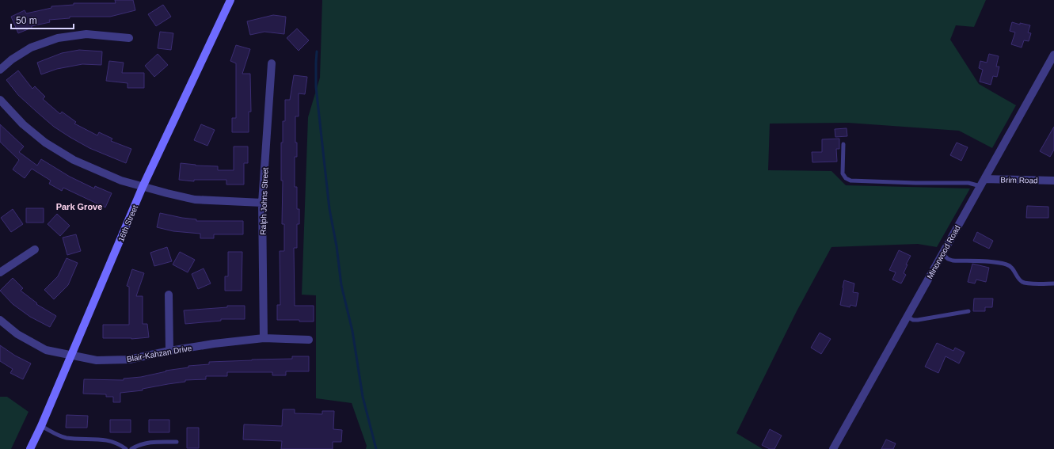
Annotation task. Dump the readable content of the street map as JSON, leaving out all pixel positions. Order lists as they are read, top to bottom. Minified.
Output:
{"streets":{"street":["Brim Road","Ralph Johns Street","16th Street","Minorwood Road","Blair-Kahzan Drive"]},"crossings":[["Brim Road","Minorwood Road"],["Ralph Johns Street","Blair-Kahzan Drive"],["16th Street","Blair-Kahzan Drive"]],"districts":["Park Grove"],"scale_bar":"50 m"}
